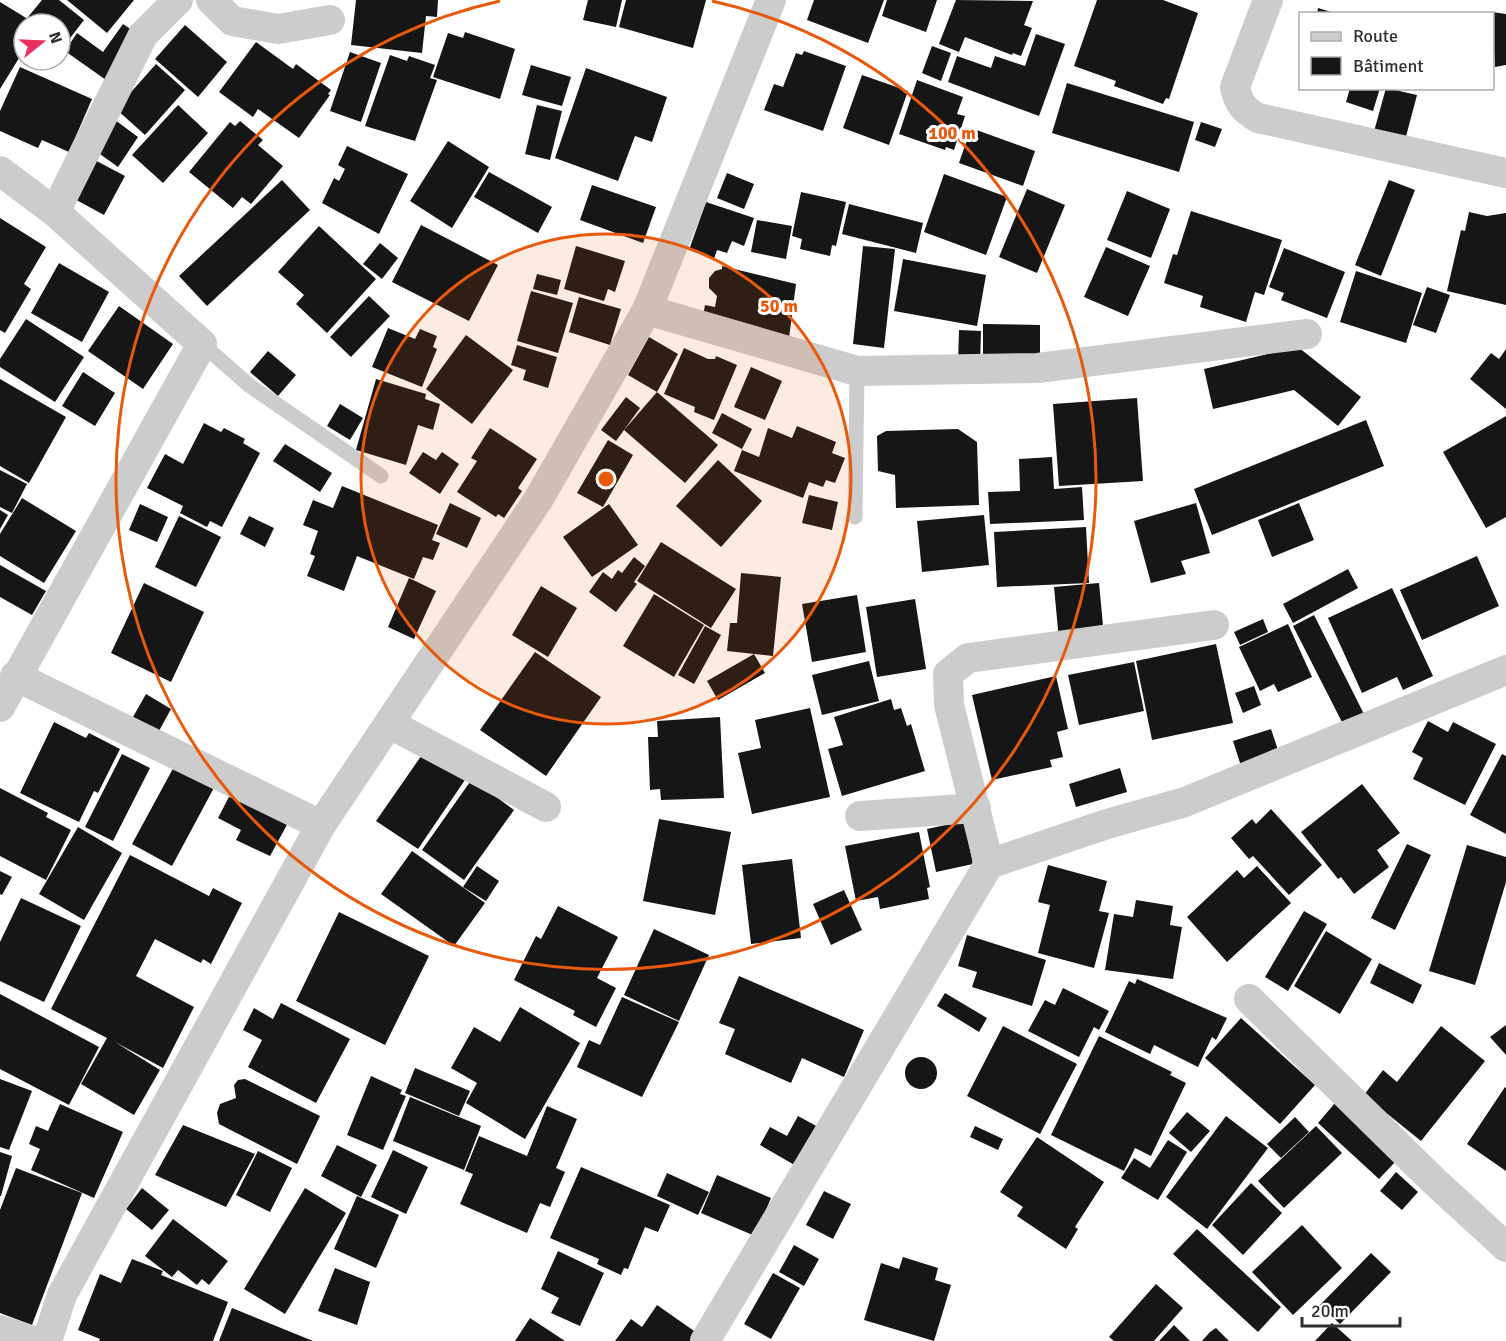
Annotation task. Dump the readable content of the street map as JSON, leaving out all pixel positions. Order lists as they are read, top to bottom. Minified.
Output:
{"legend":["Route","Bâtiment"],"scale_bar":"20 m","north":"right","rings":["100 m","50 m"]}
